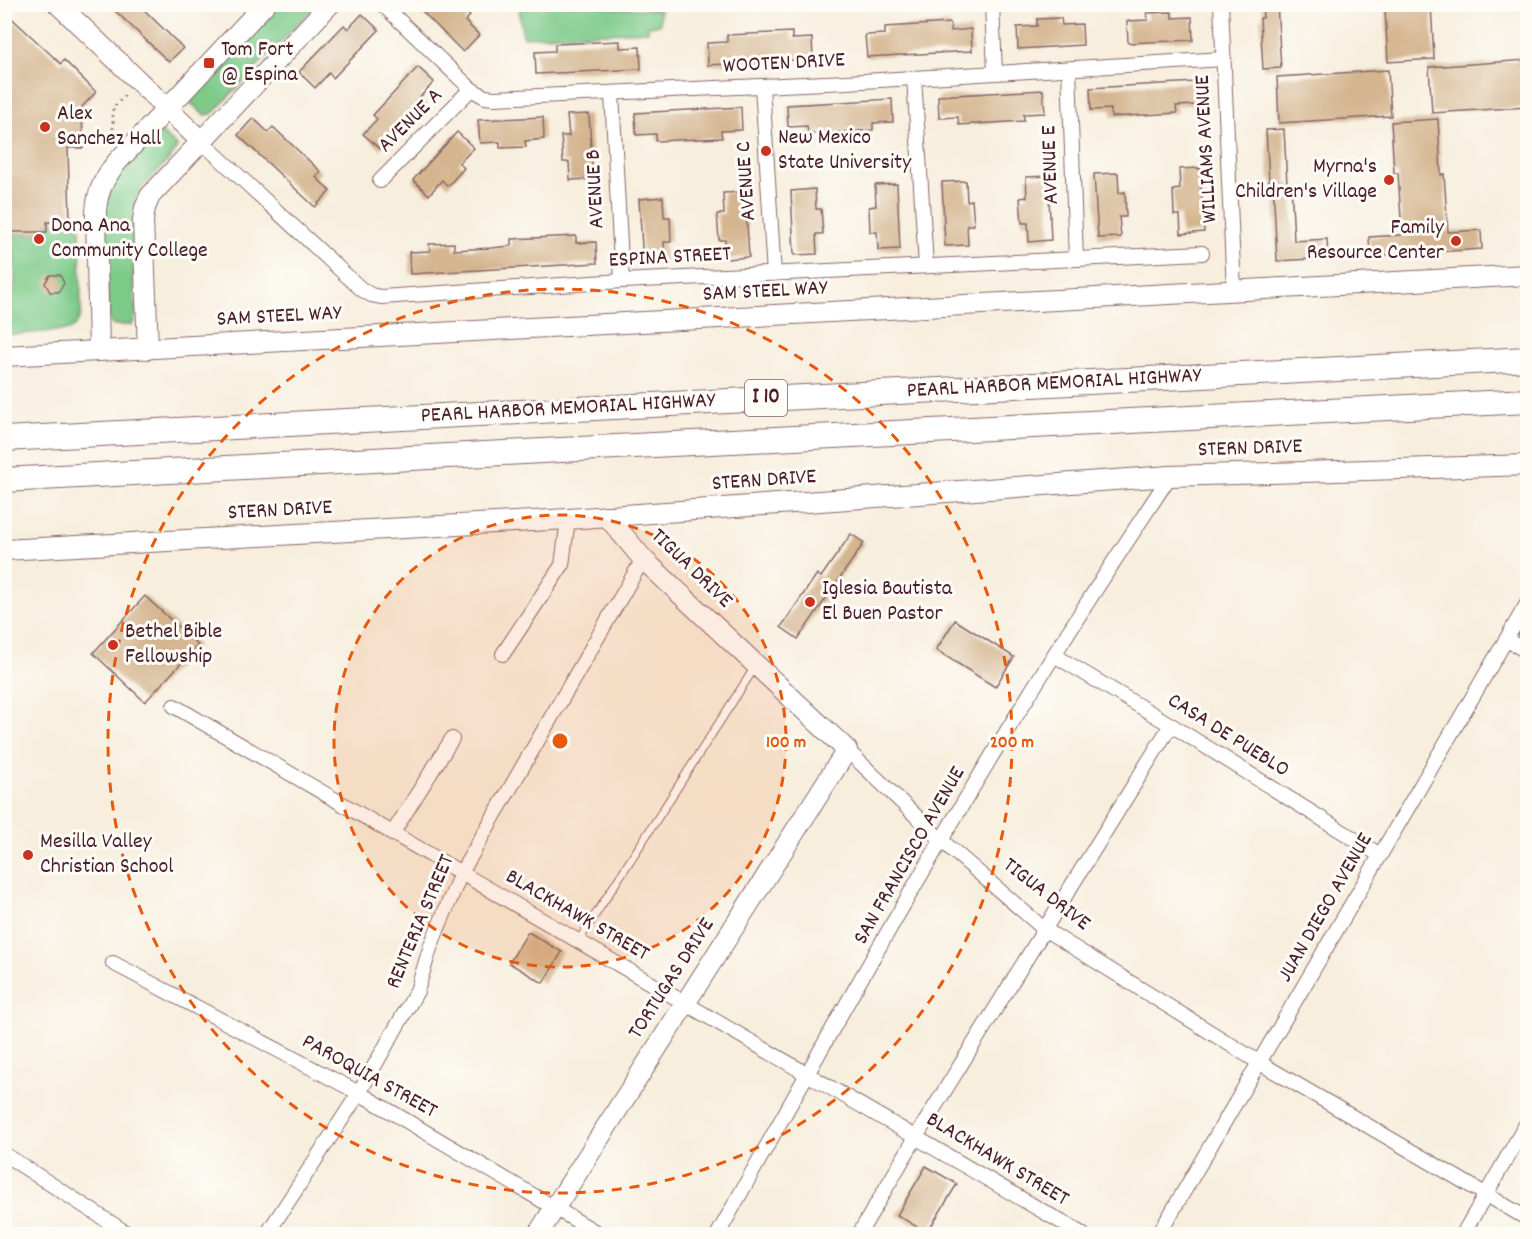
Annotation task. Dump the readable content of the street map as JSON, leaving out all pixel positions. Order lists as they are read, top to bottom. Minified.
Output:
{"streets":{"highway":["PEARL HARBOR MEMORIAL HIGHWAY","I 10"],"street":["WOOTEN DRIVE","AVENUE A","WILLIAMS AVENUE","AVENUE E","AVENUE C","AVENUE B","ESPINA STREET","SAM STEEL WAY","STERN DRIVE","TIGUA DRIVE","CASA DE PUEBLO","SAN FRANCISCO AVENUE","JUAN DIEGO AVENUE","BLACKHAWK STREET","RENTERIA STREET","TORTUGAS DRIVE","PAROQUIA STREET"]},"crossings":[["WOOTEN DRIVE","AVENUE A"],["WOOTEN DRIVE","WILLIAMS AVENUE"],["WOOTEN DRIVE","AVENUE E"],["WOOTEN DRIVE","AVENUE C"],["WOOTEN DRIVE","AVENUE B"],["WILLIAMS AVENUE","SAM STEEL WAY"],["AVENUE E","ESPINA STREET"],["AVENUE C","ESPINA STREET"],["AVENUE B","ESPINA STREET"],["STERN DRIVE","TIGUA DRIVE"],["STERN DRIVE","SAN FRANCISCO AVENUE"],["TIGUA DRIVE","SAN FRANCISCO AVENUE"],["TIGUA DRIVE","JUAN DIEGO AVENUE"],["TIGUA DRIVE","RENTERIA STREET"],["TIGUA DRIVE","TORTUGAS DRIVE"],["CASA DE PUEBLO","SAN FRANCISCO AVENUE"],["CASA DE PUEBLO","JUAN DIEGO AVENUE"],["SAN FRANCISCO AVENUE","BLACKHAWK STREET"],["BLACKHAWK STREET","RENTERIA STREET"],["BLACKHAWK STREET","TORTUGAS DRIVE"],["RENTERIA STREET","PAROQUIA STREET"],["TORTUGAS DRIVE","PAROQUIA STREET"]],"places":{"transit":["Tom Fort @ Espina"],"other":["Alex Sanchez Hall","New Mexico State University","Myrna's Children's Village","Dona Ana Community College","Family Resource Center","Iglesia Bautista El Buen Pastor","Bethel Bible Fellowship","Mesilla Valley Christian School"]},"rings":["100 m","200 m"]}
